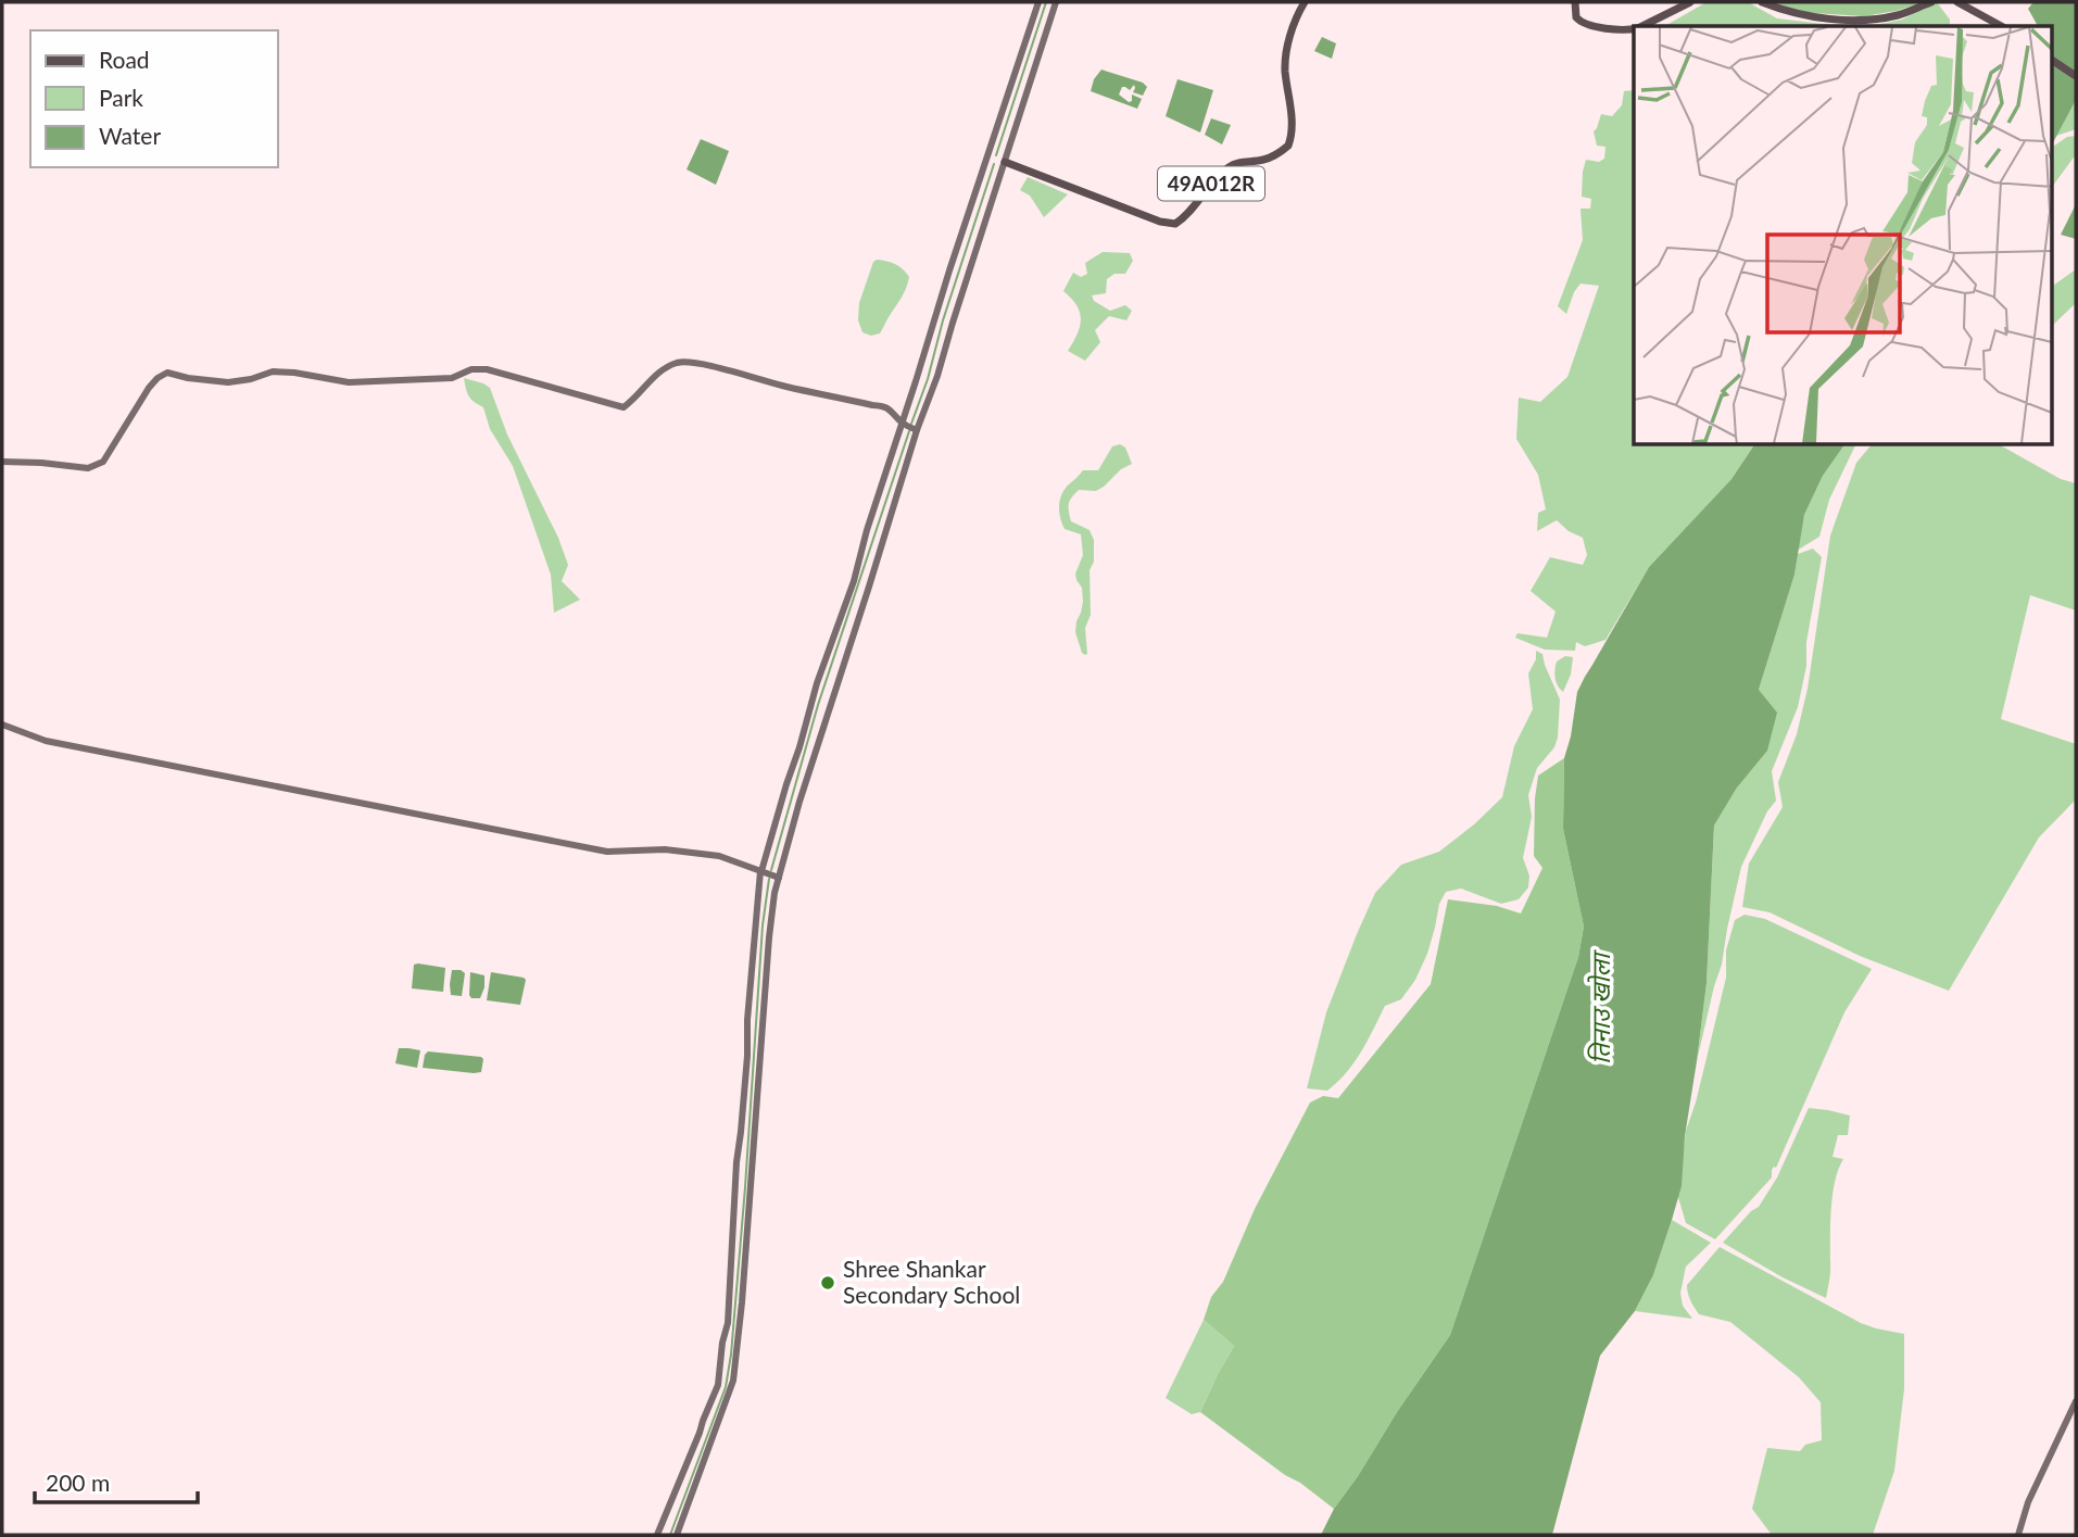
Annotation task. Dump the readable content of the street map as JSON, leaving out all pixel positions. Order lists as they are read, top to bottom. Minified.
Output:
{"streets":{"main road":["49A012R"]},"water":["तिनाउ खोला"],"places":["Shree Shankar Secondary School"],"legend":["Road","Park","Water"],"scale_bar":"200 m"}
